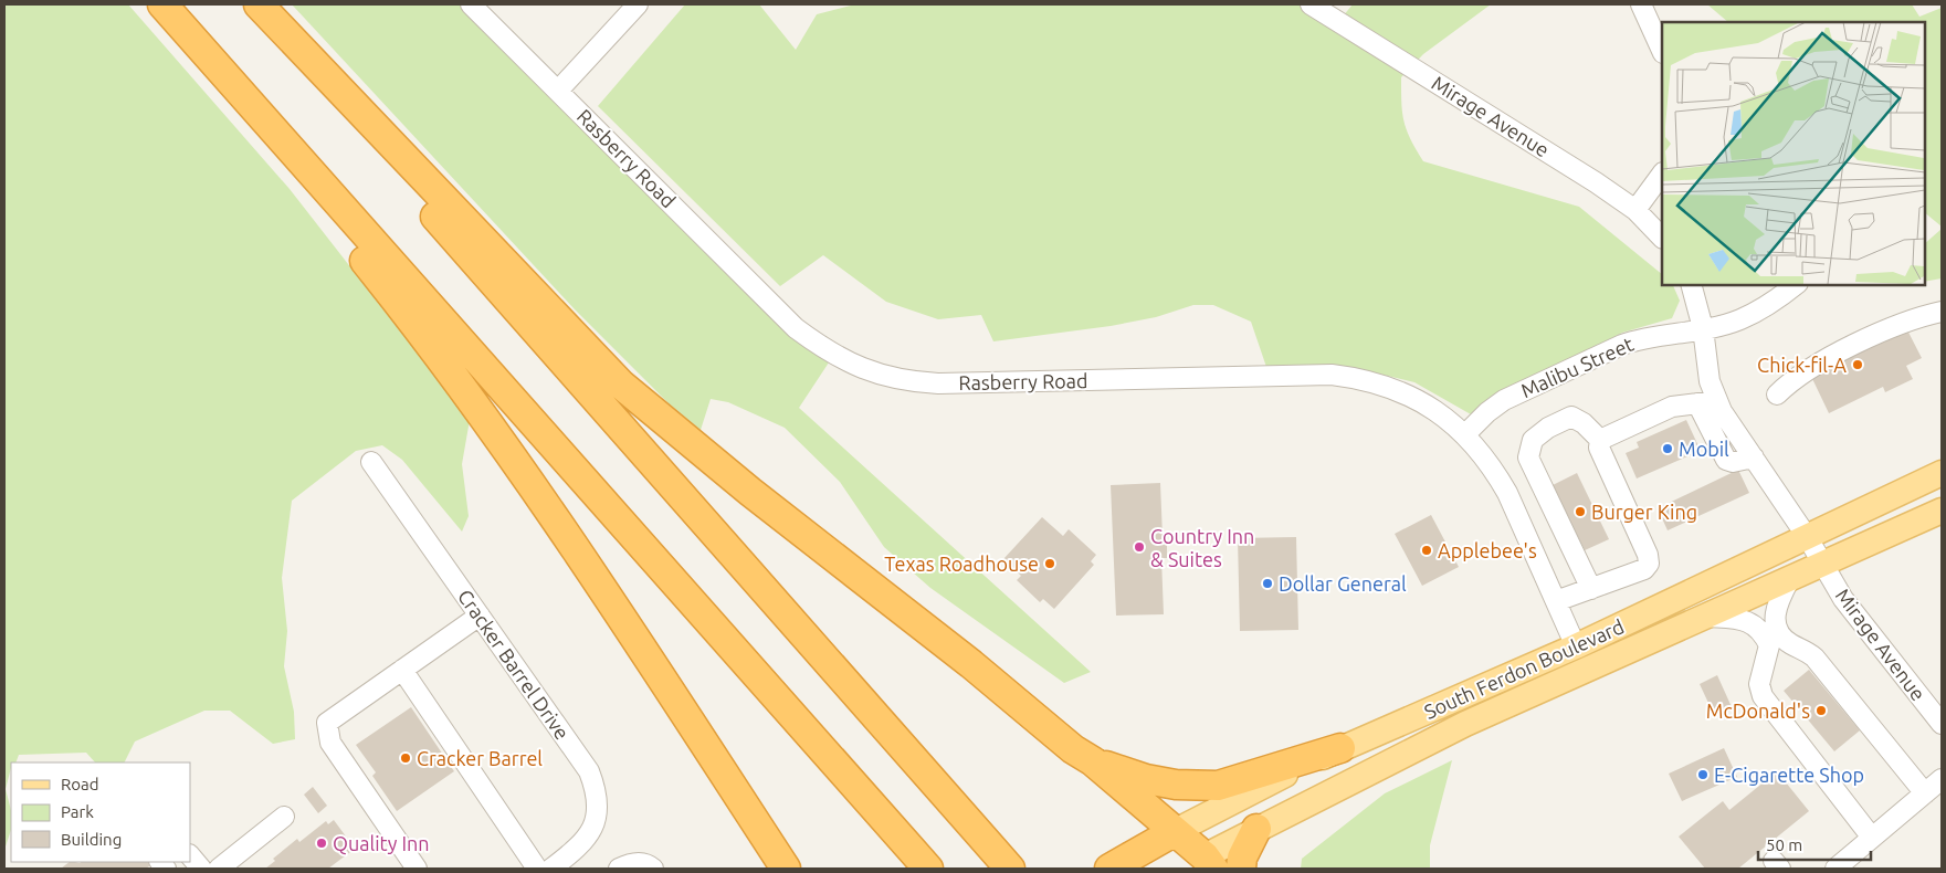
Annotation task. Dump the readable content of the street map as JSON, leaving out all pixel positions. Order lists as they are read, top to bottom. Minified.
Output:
{"streets":{"highway":["South Ferdon Boulevard"],"street":["Mirage Avenue","Rasberry Road","Malibu Street","Cracker Barrel Drive"]},"crossings":[["Mirage Avenue","South Ferdon Boulevard"],["Rasberry Road","Malibu Street"],["Rasberry Road","South Ferdon Boulevard"]],"places":["Chick-fil-A","Mobil","Burger King","Country Inn & Suites","Applebee's","Texas Roadhouse","Dollar General","McDonald's","Cracker Barrel","E-Cigarette Shop","Quality Inn"],"legend":["Road","Park","Building"],"scale_bar":"50 m"}
